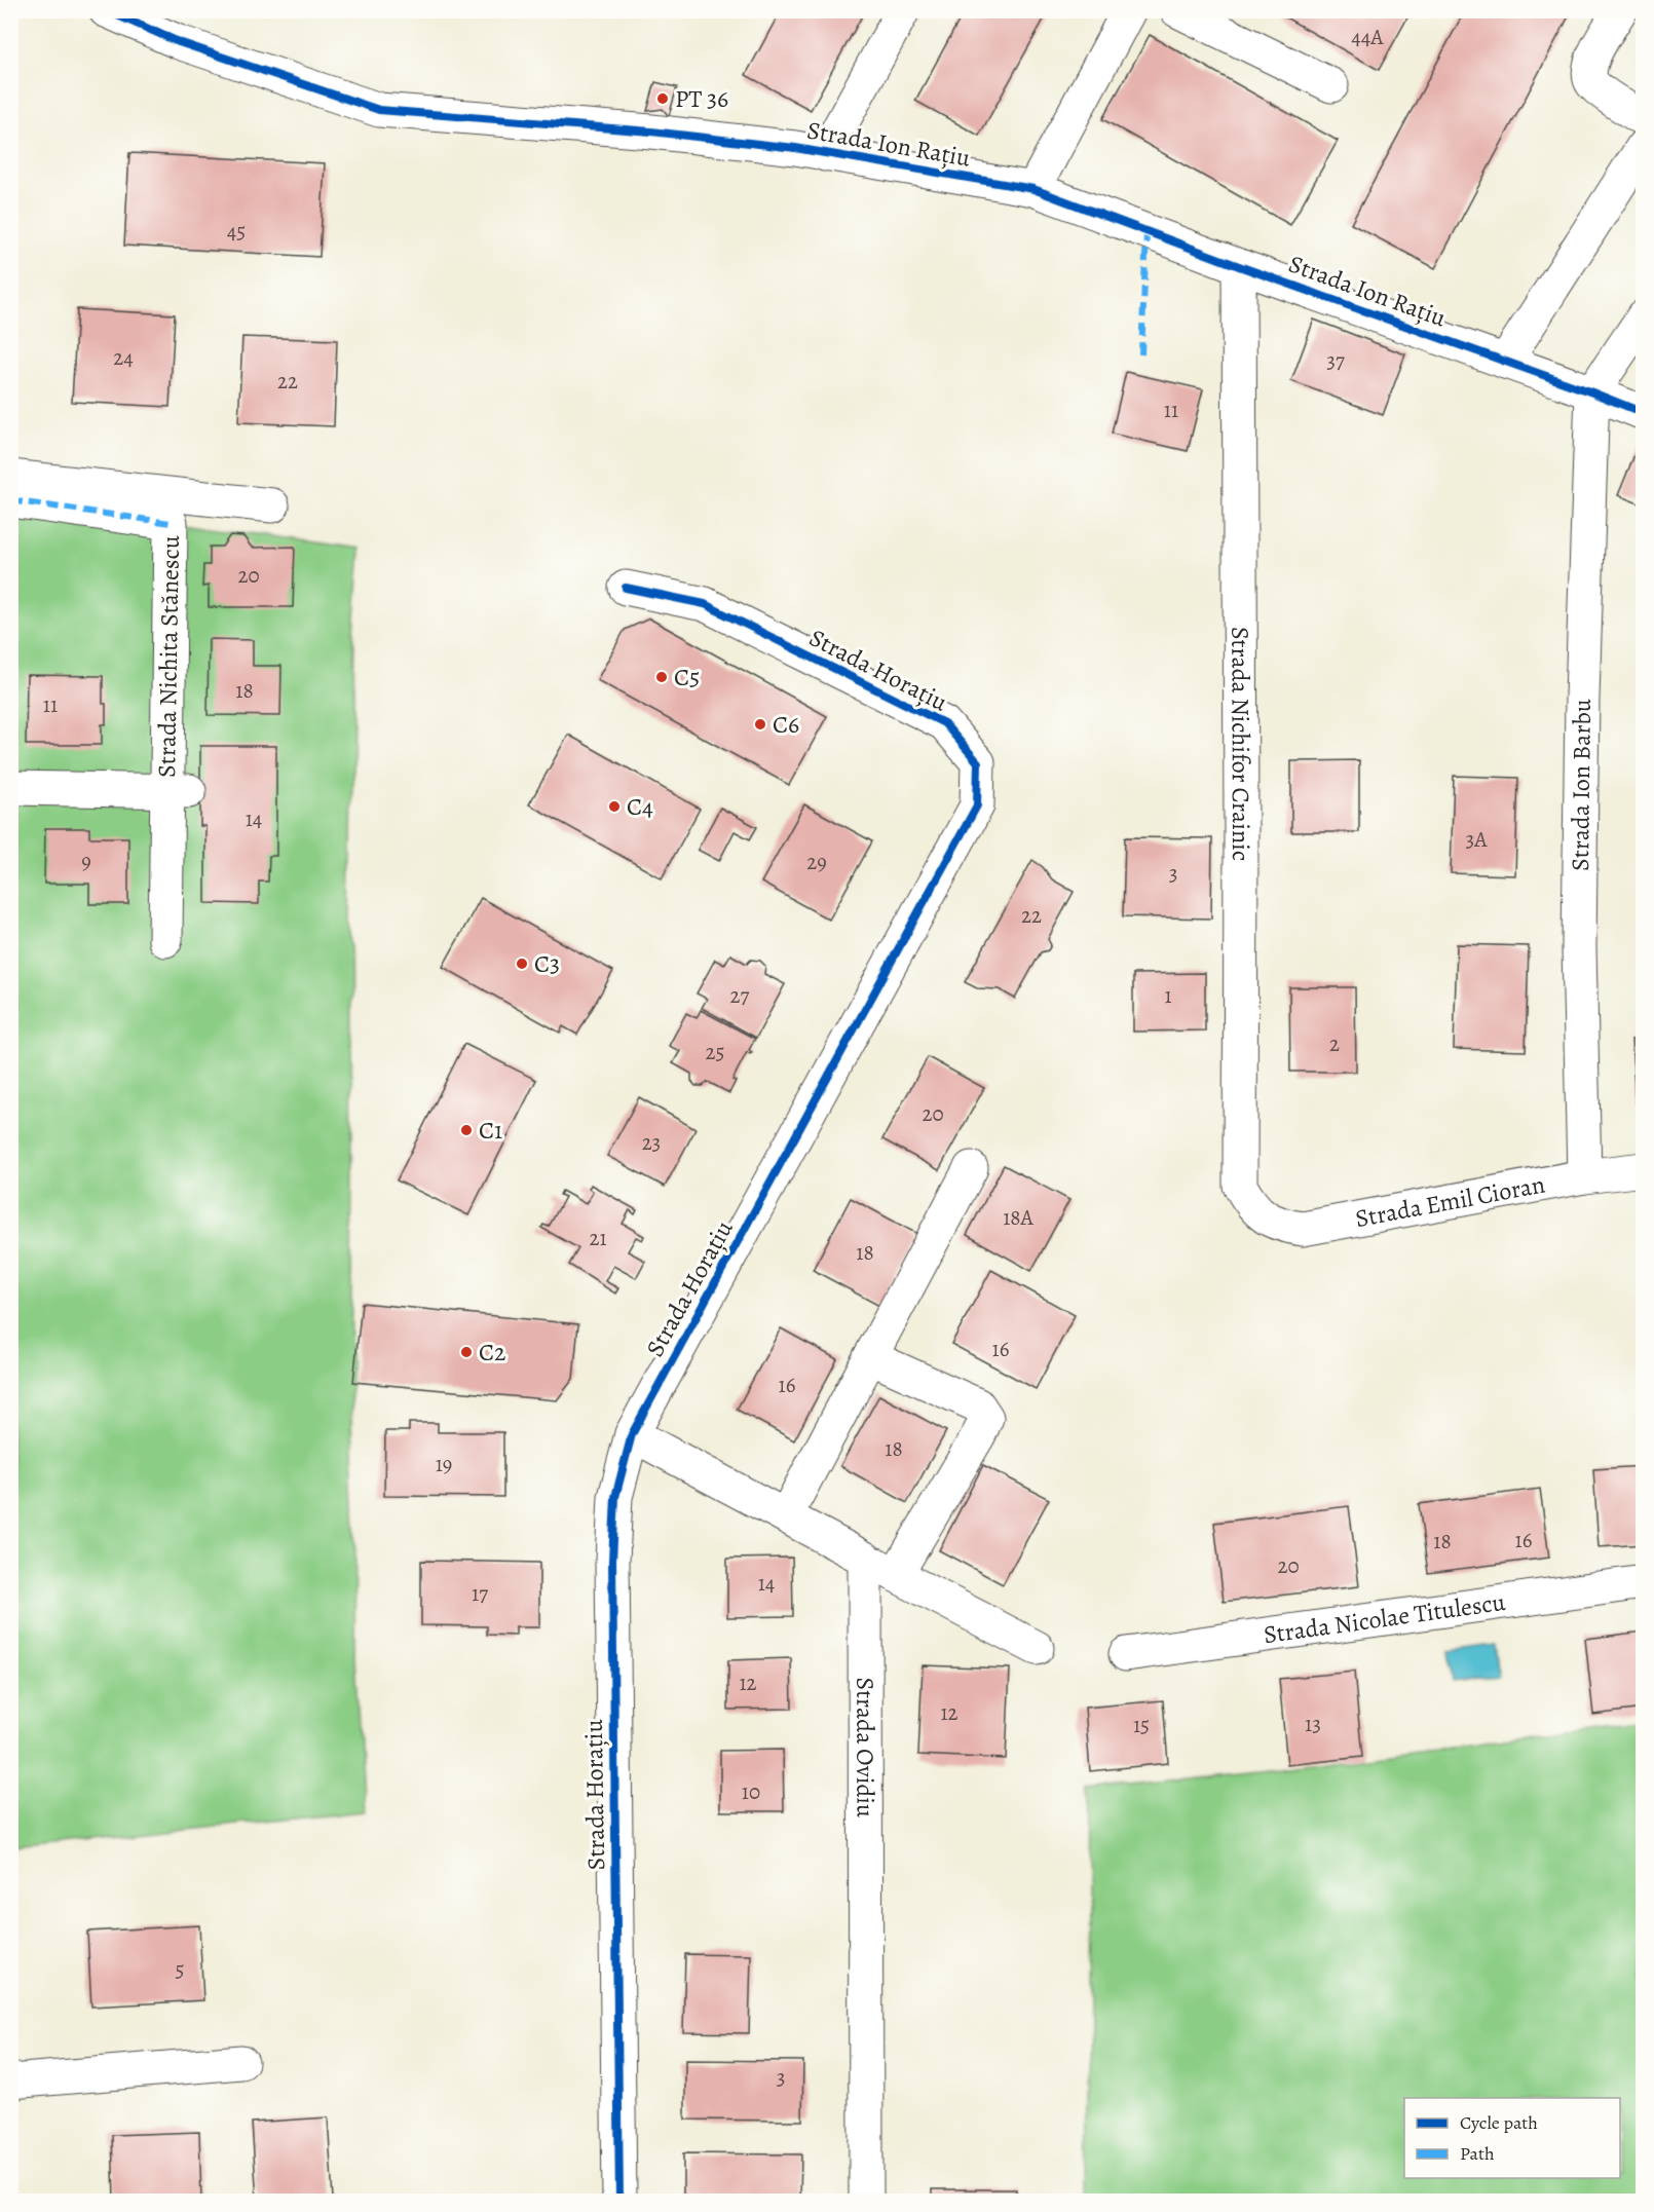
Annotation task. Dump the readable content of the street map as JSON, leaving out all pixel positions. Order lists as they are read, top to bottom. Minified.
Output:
{"streets":{"street":["Strada Ion Rațiu","Strada Nichita Stănescu","Strada Horațiu","Strada Nichifor Crainic","Strada Ion Barbu","Strada Emil Cioran","Strada Nicolae Titulescu","Strada Ovidiu"]},"crossings":[["Strada Ion Rațiu","Strada Nichifor Crainic"],["Strada Ion Rațiu","Strada Ion Barbu"],["Strada Nichifor Crainic","Strada Emil Cioran"],["Strada Ion Barbu","Strada Emil Cioran"]],"places":["PT 36","C5","C6","C4","C3","C1","C2"],"house_numbers":["44A","45","24","37","22","11","20","18","11","14","3A","9","29","3","22","27","1","2","25","20","23","18A","21","18","16","16","18","19","16","18","20","14","17","12","12","13","15","10","5","3"],"legend":["Cycle path","Path"]}
